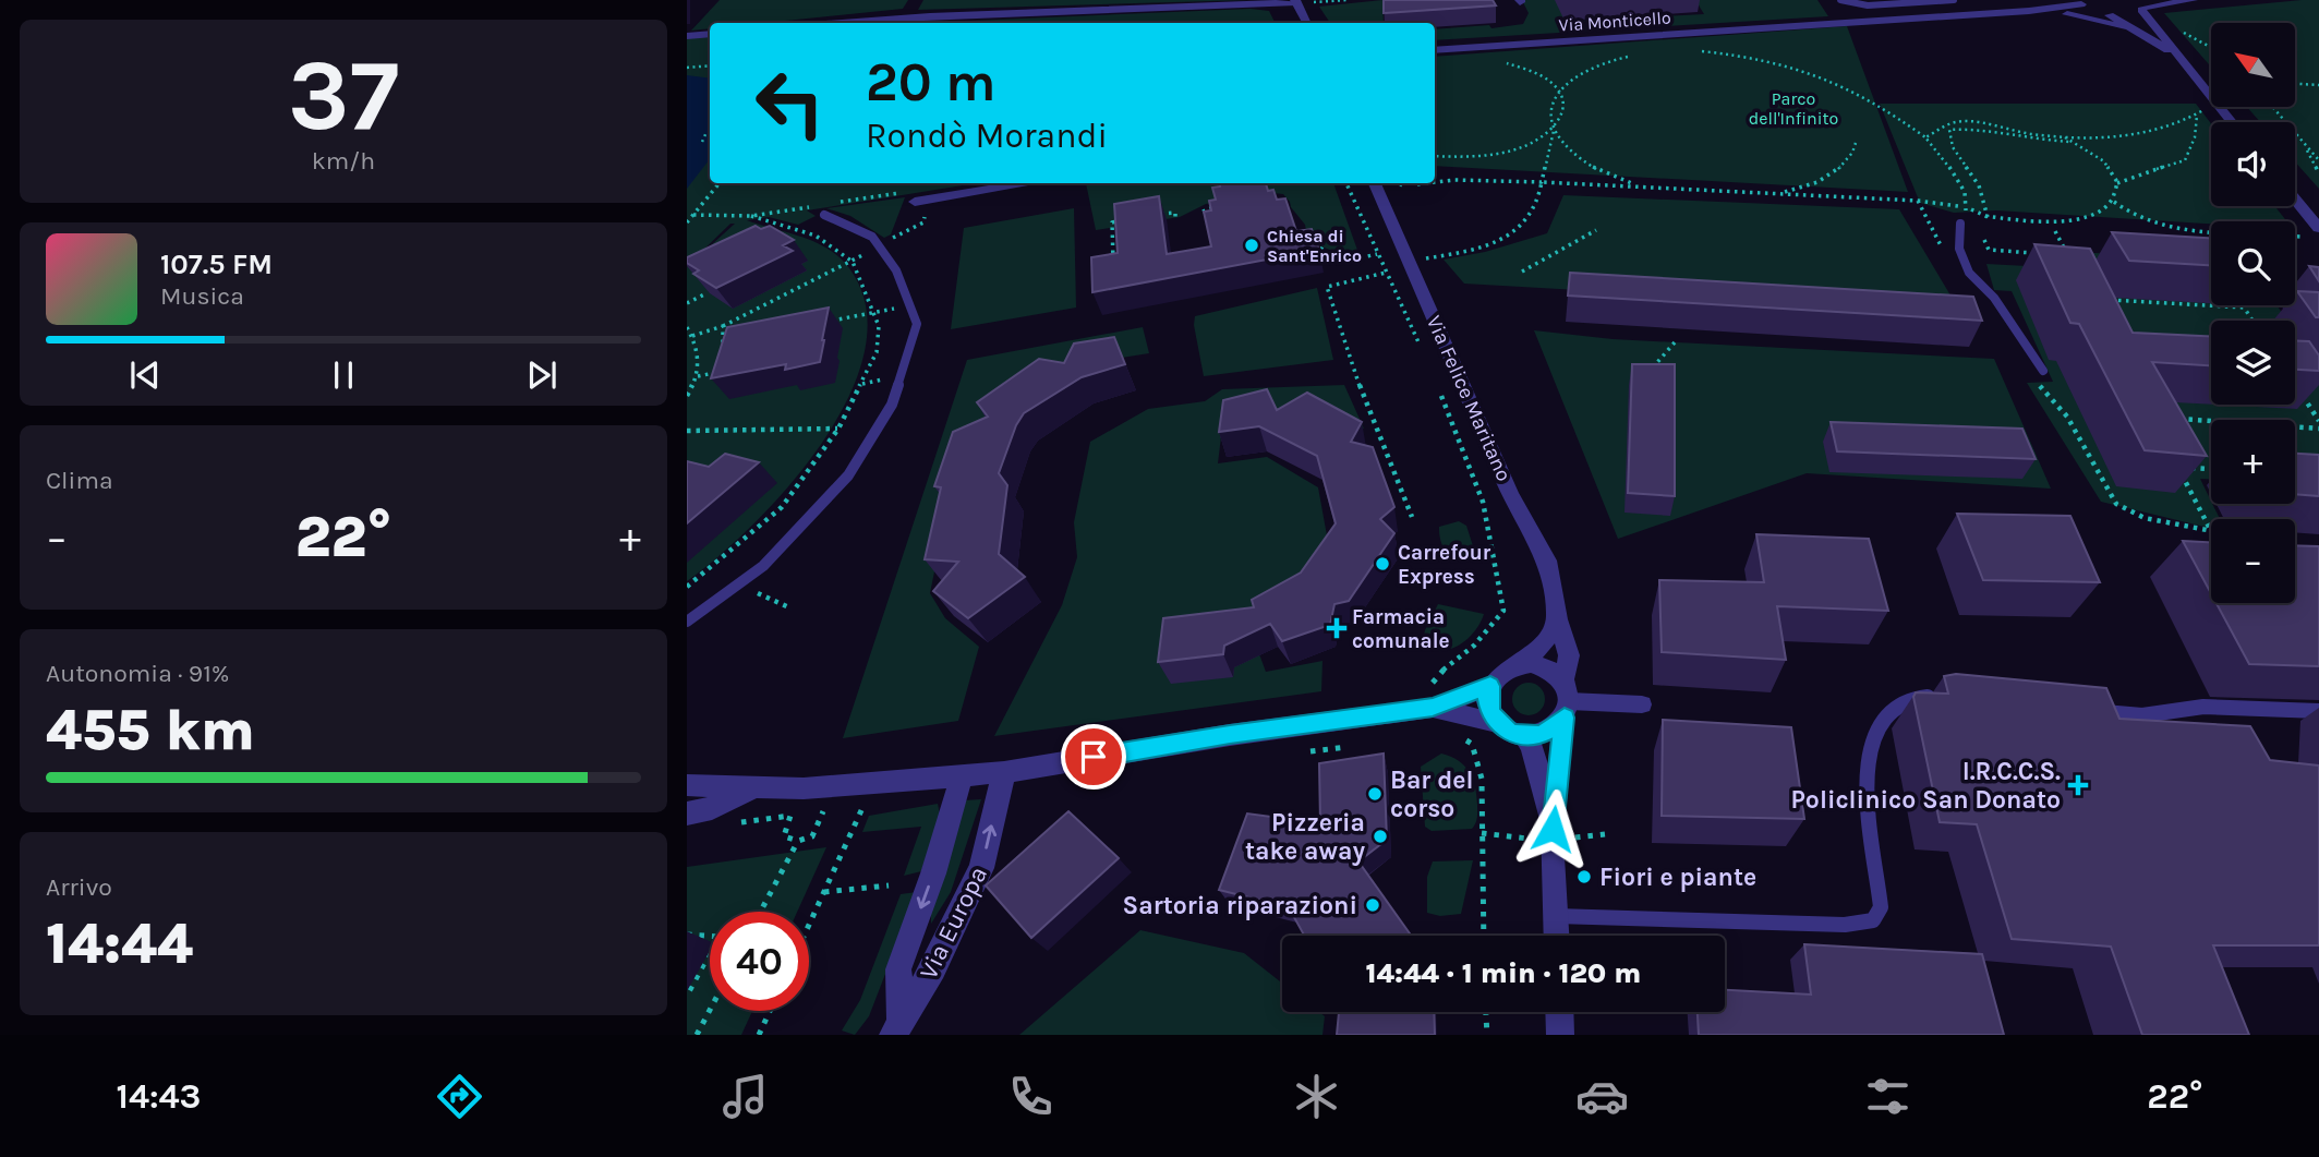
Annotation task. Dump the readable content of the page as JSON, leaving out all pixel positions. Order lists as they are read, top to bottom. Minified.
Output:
{"streets":{"street":["Via Monticello","Via Felice Maritano","Via Europa"]},"parks":["Parco dell'Infinito"],"places":{"other":["Chiesa di Sant'Enrico","Carrefour Express","Bar del corso","Pizzeria take away","Fiori e piante","Sartoria riparazioni"],"health":["Farmacia comunale","I.R.C.C.S. Policlinico San Donato"]},"north":"top left","page":{"tile":[["37","km/h"],"Clima",["Autonomia · 91%","455 km"],["Arrivo","14:44"]],"map_buttons":["+","−"],"turn":["20 m","Rondò Morandi"],"song":["107.5 FM","Musica"],"heat":["−","22°","+"],"limit":"40","trip":"14:44 · 1 min · 120 m","tabs":["14:43","22°"]}}
